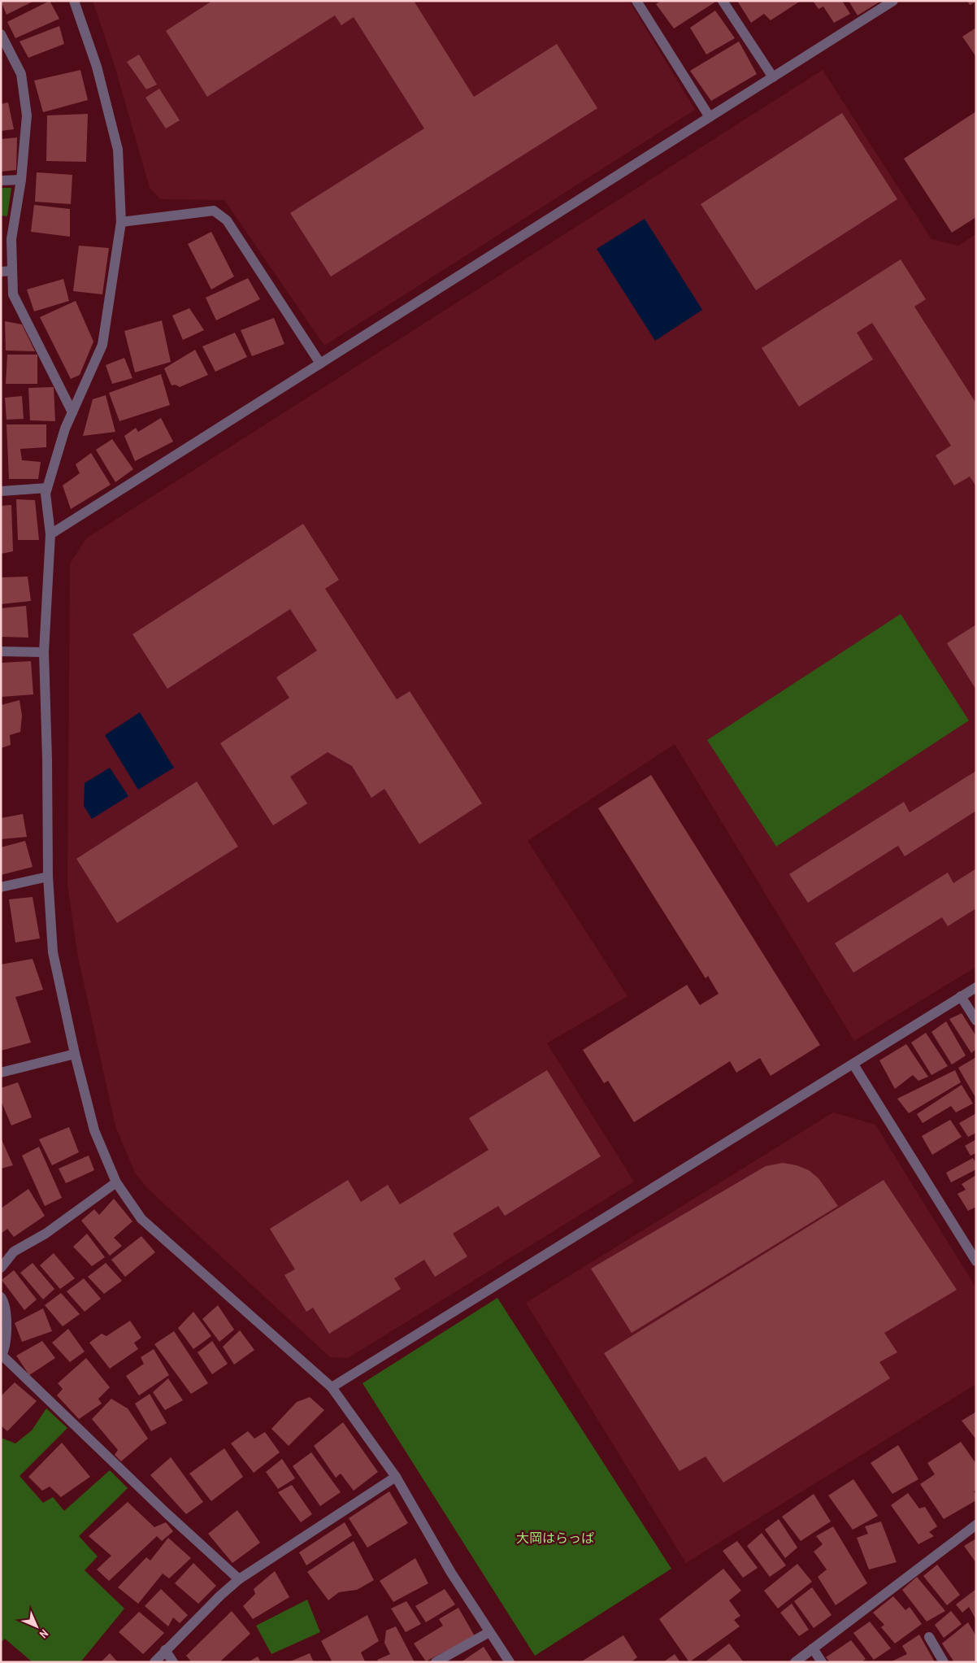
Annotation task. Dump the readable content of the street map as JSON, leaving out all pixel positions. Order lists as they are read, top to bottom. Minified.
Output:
{"parks":["大岡はらっぱ"],"north":"bottom right"}
